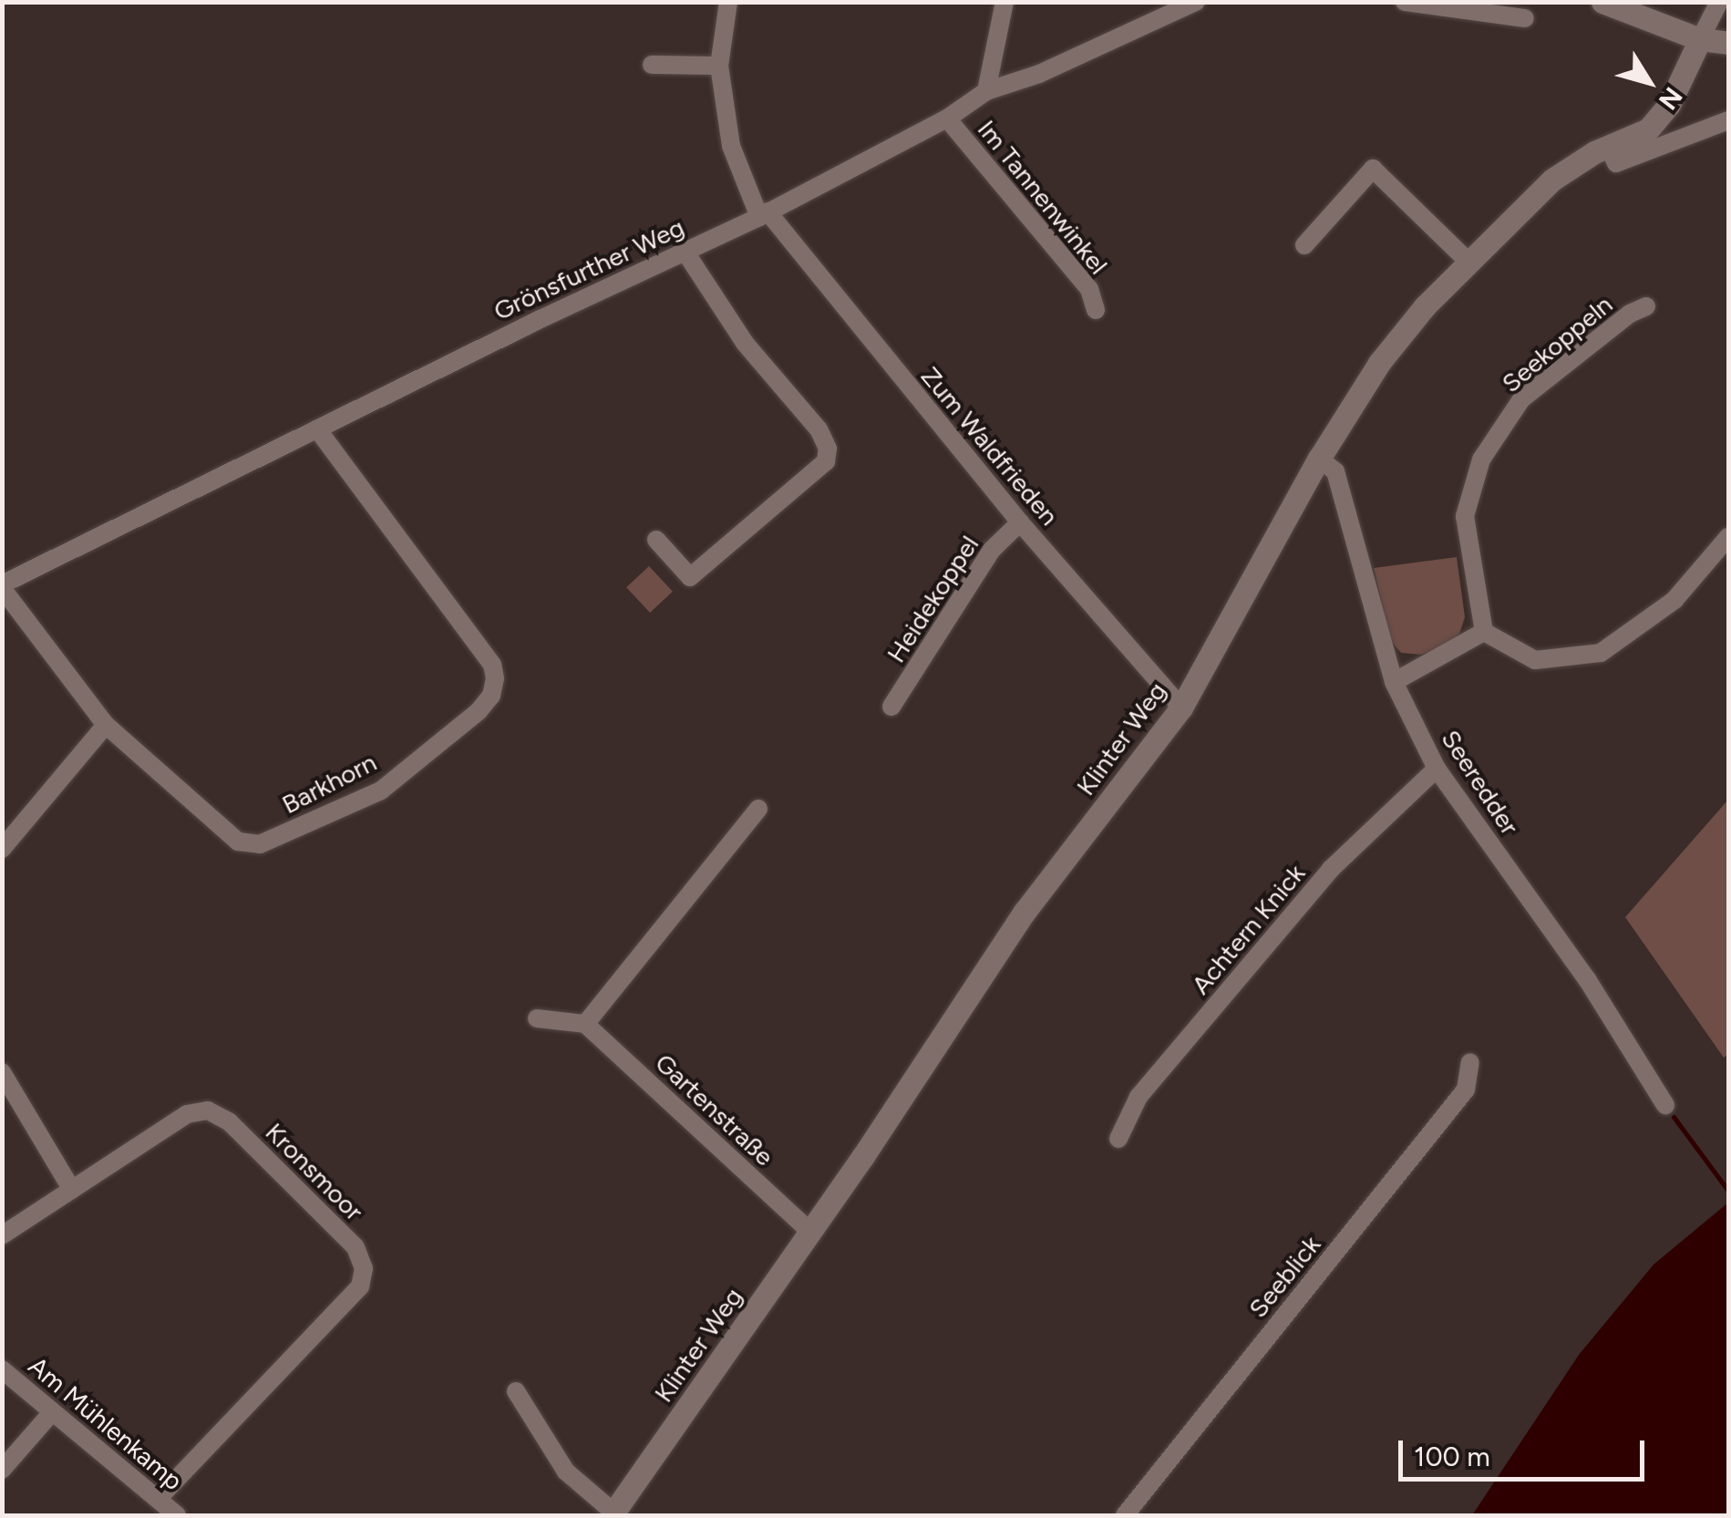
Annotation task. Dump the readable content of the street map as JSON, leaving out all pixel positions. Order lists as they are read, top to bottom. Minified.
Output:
{"streets":{"street":["Im Tannenwinkel","Grönsfurther Weg","Seekoppeln","Zum Waldfrieden","Heidekoppel","Klinter Weg","Seeredder","Barkhorn","Achtern Knick","Gartenstraße","Kronsmoor","Seeblick","Am Mühlenkamp"]},"crossings":[["Im Tannenwinkel","Grönsfurther Weg"],["Grönsfurther Weg","Zum Waldfrieden"],["Grönsfurther Weg","Barkhorn"],["Zum Waldfrieden","Heidekoppel"],["Zum Waldfrieden","Klinter Weg"],["Klinter Weg","Seeredder"],["Klinter Weg","Gartenstraße"],["Seeredder","Achtern Knick"],["Kronsmoor","Am Mühlenkamp"]],"scale_bar":"100 m","north":"bottom right"}
